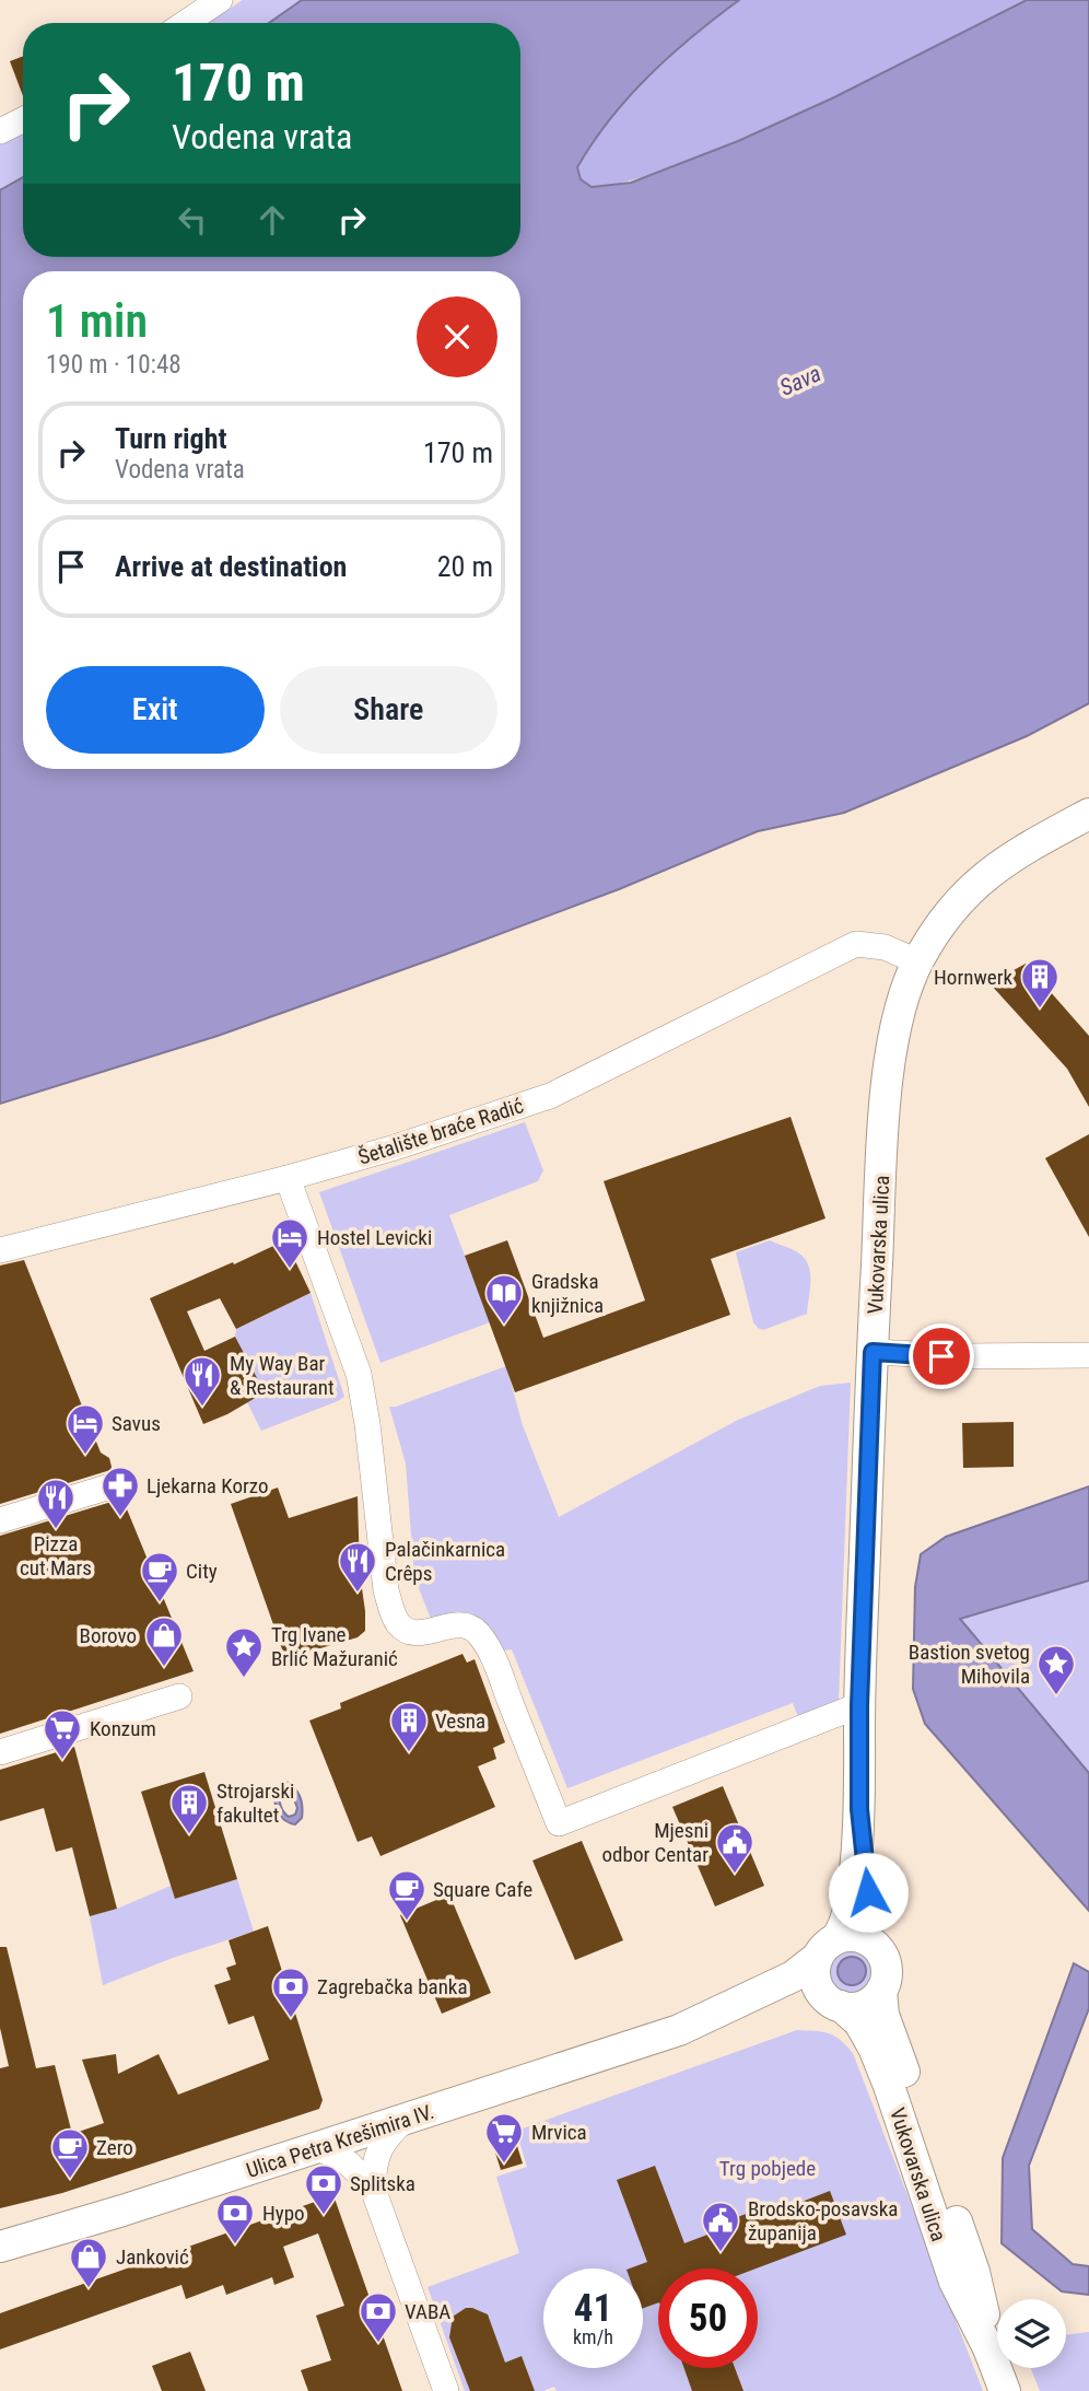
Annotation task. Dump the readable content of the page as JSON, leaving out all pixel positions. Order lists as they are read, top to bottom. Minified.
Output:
{"streets":{"main road":["Vukovarska ulica","Ulica Petra Krešimira IV."],"street":["Šetalište braće Radić"]},"crossings":[["Šetalište braće Radić","Vukovarska ulica"],["Vukovarska ulica","Ulica Petra Krešimira IV."]],"water":["Sava"],"parks":["Trg pobjede"],"places":{"building":["Hornwerk","Vesna","Strojarski fakultet"],"hotel":["Hostel Levicki","Savus"],"library":["Gradska knjižnica"],"restaurant":["My Way Bar & Restaurant","Pizza cut Mars","Palačinkarnica Crêps"],"pharmacy":["Ljekarna Korzo"],"cafe":["City","Square Cafe","Zero"],"shop":["Borovo","Janković"],"place":["Trg Ivane Brlić Mažuranić","Bastion svetog Mihovila"],"supermarket":["Konzum","Mrvica"],"public building":["Mjesni odbor Centar","Brodsko-posavska županija"],"bank":["Zagrebačka banka","Splitska","Hypo","VABA"]},"page":{"turn":["170 m","Vodena vrata"],"heading":["1 min","190 m · 10:48"],"list":[{"name":"Turn right","note":"Vodena vrata","value":"170 m"},{"name":"Arrive at destination","value":"20 m"}],"buttons":["Exit","Share"],"speed":"41 km/h","limit":"50"}}
